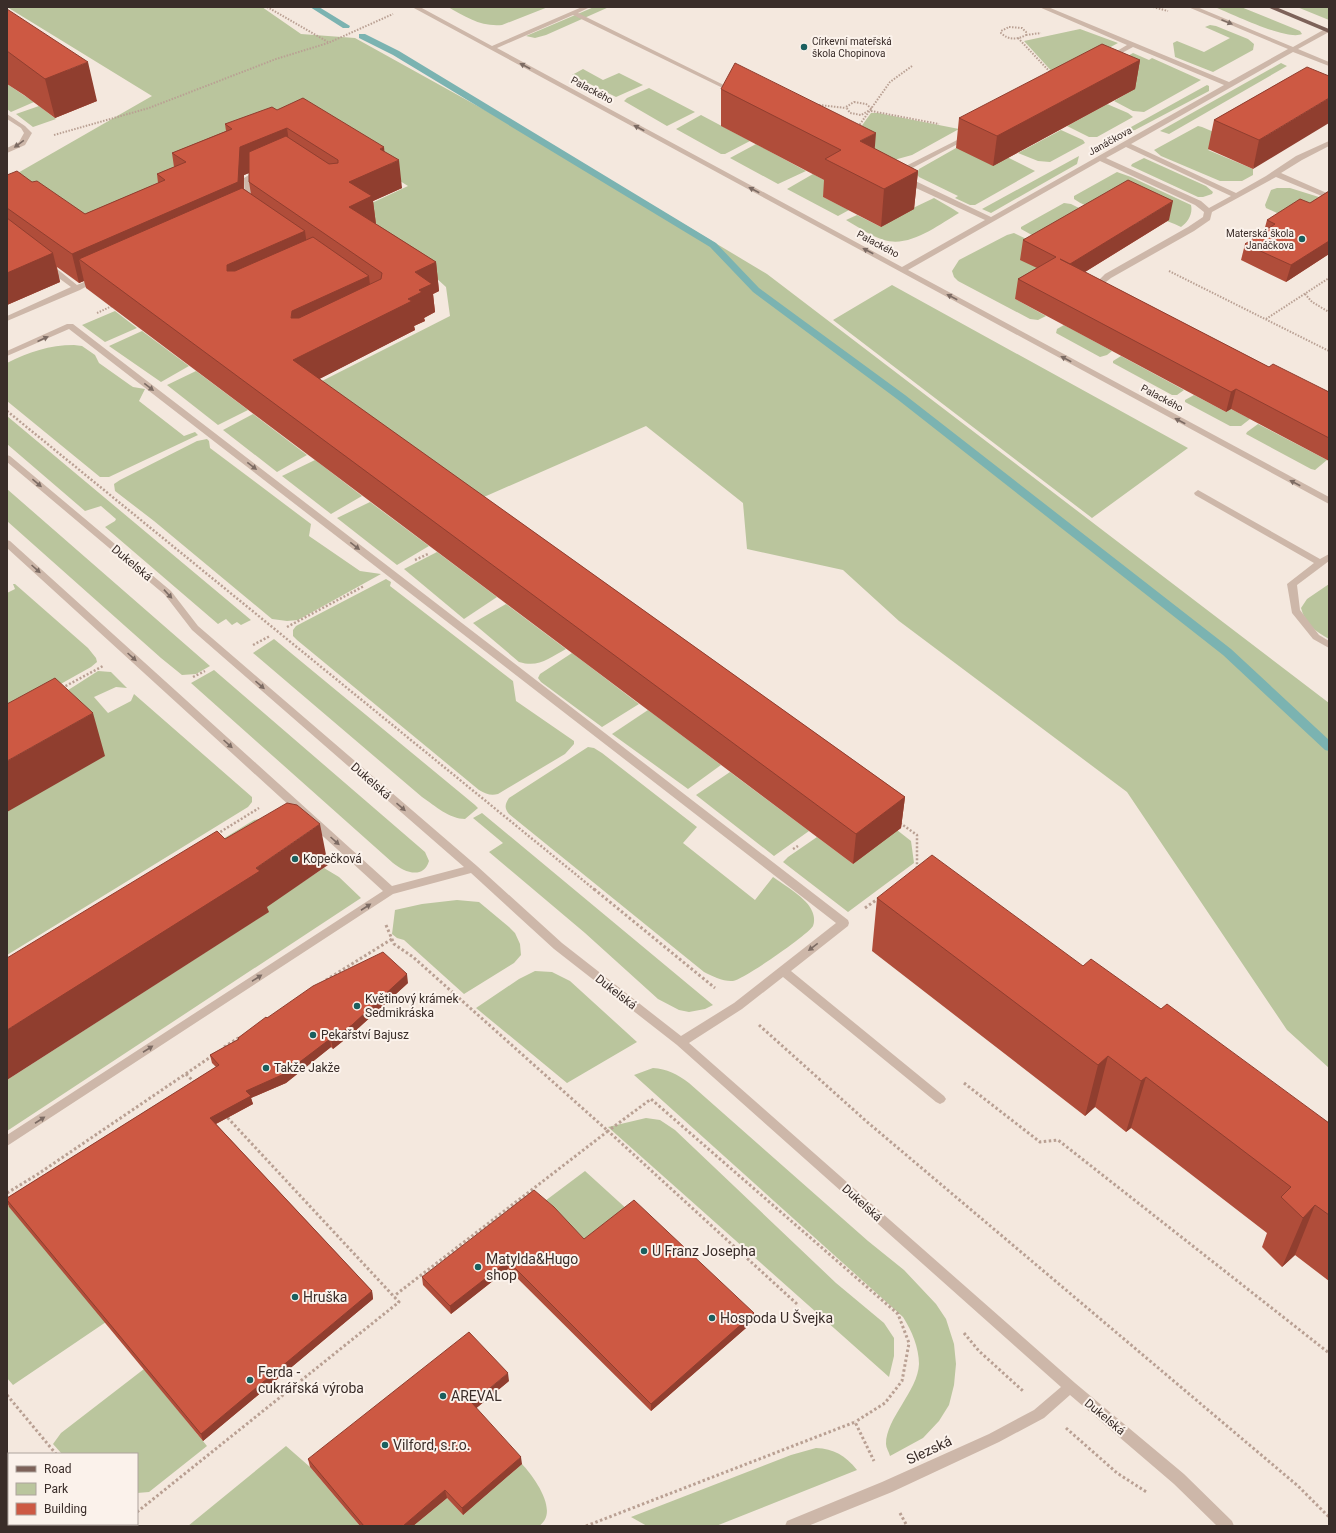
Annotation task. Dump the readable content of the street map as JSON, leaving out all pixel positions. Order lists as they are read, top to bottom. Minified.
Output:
{"streets":{"street":["Palackého","Janáčkova","Dukelská","Slezská"]},"crossings":[["Palackého","Janáčkova"],["Dukelská","Slezská"]],"places":["Církevní mateřská škola Chopinova","Materská škola Janáčkova","Kopečková","Květinový krámek Sedmikráska","Pekařství Bajusz","Takže Jakže","U Franz Josepha","Matylda&Hugo shop","Hruška","Hospoda U Švejka","Ferda - cukrářská výroba","AREVAL","Vilford, s.r.o."],"legend":["Road","Park","Building"]}
